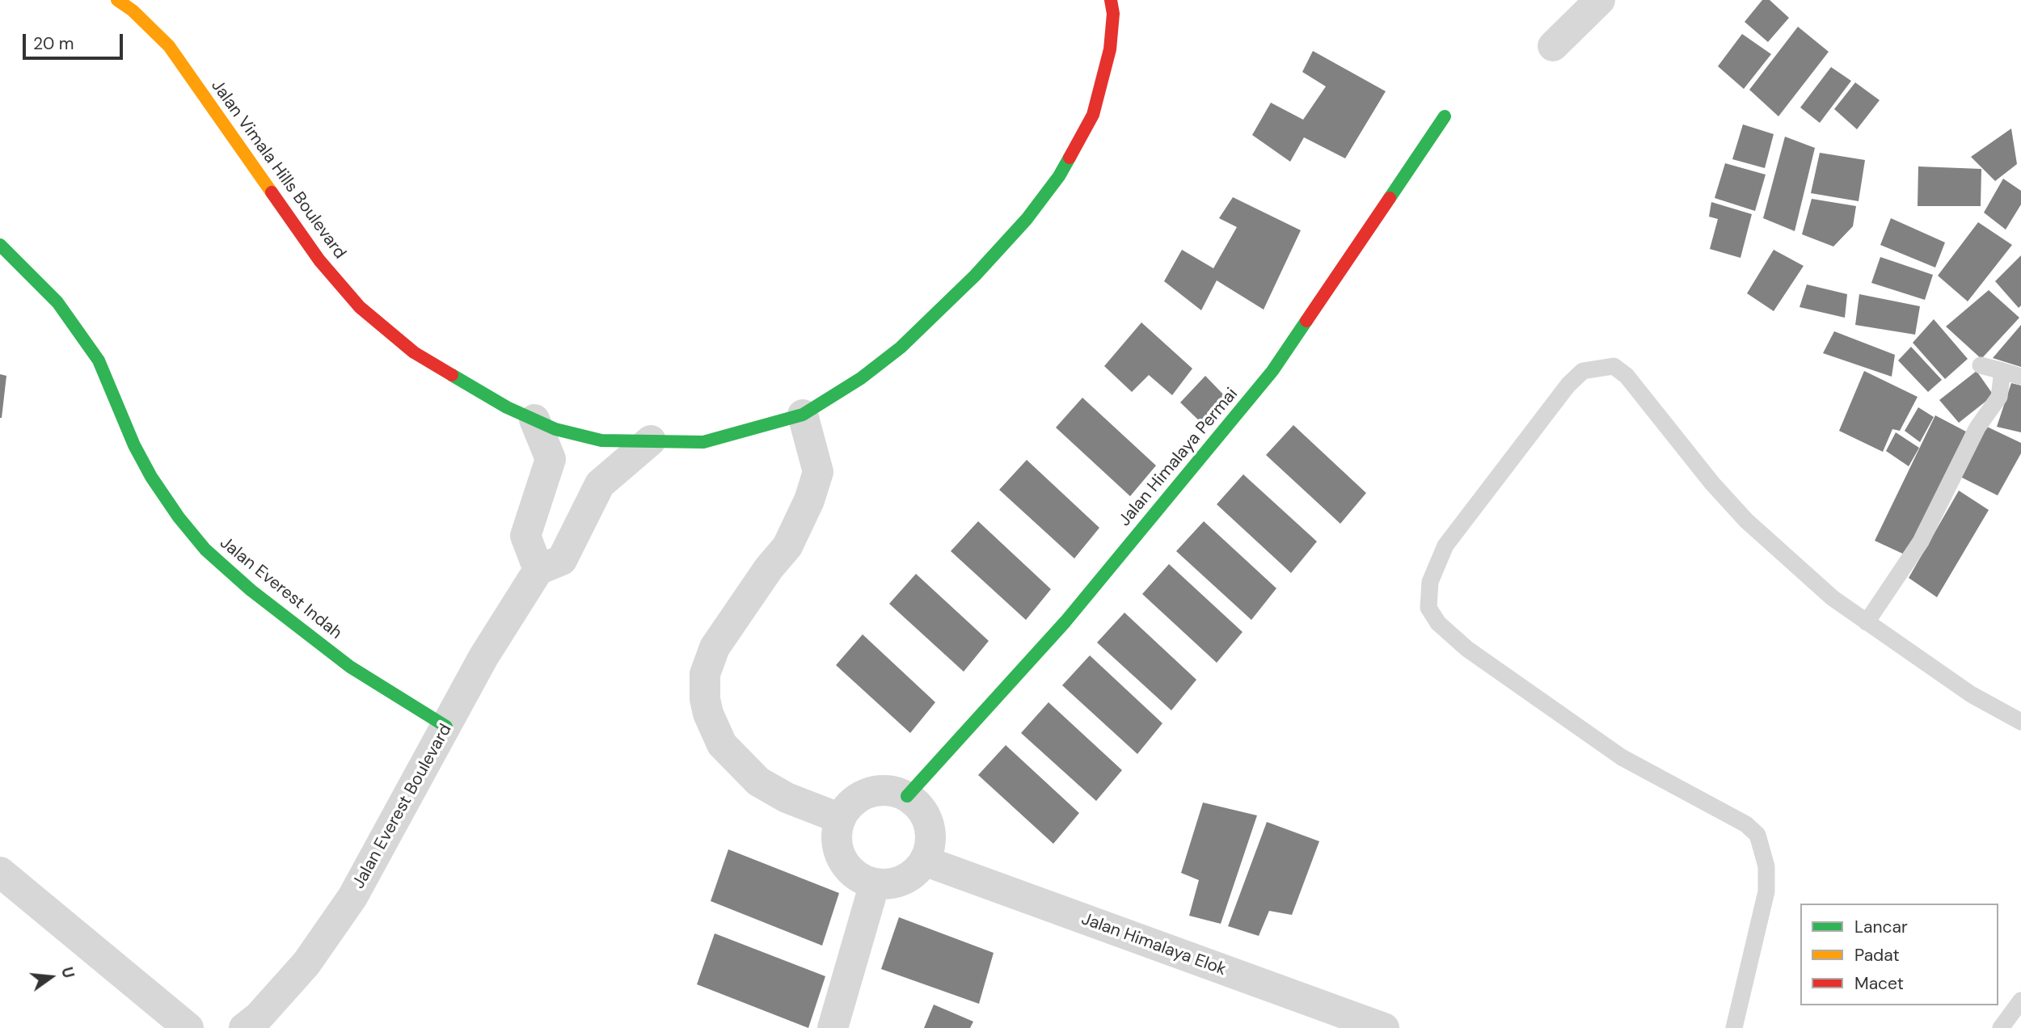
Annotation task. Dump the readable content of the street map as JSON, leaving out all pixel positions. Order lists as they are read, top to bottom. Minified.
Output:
{"streets":{"street":["Jalan Vimala Hills Boulevard","Jalan Himalaya Permai","Jalan Everest Indah","Jalan Everest Boulevard","Jalan Himalaya Elok"]},"crossings":[["Jalan Himalaya Permai","Jalan Himalaya Elok"],["Jalan Everest Indah","Jalan Everest Boulevard"]],"legend":["Lancar","Padat","Macet"],"scale_bar":"20 m","north":"right"}
